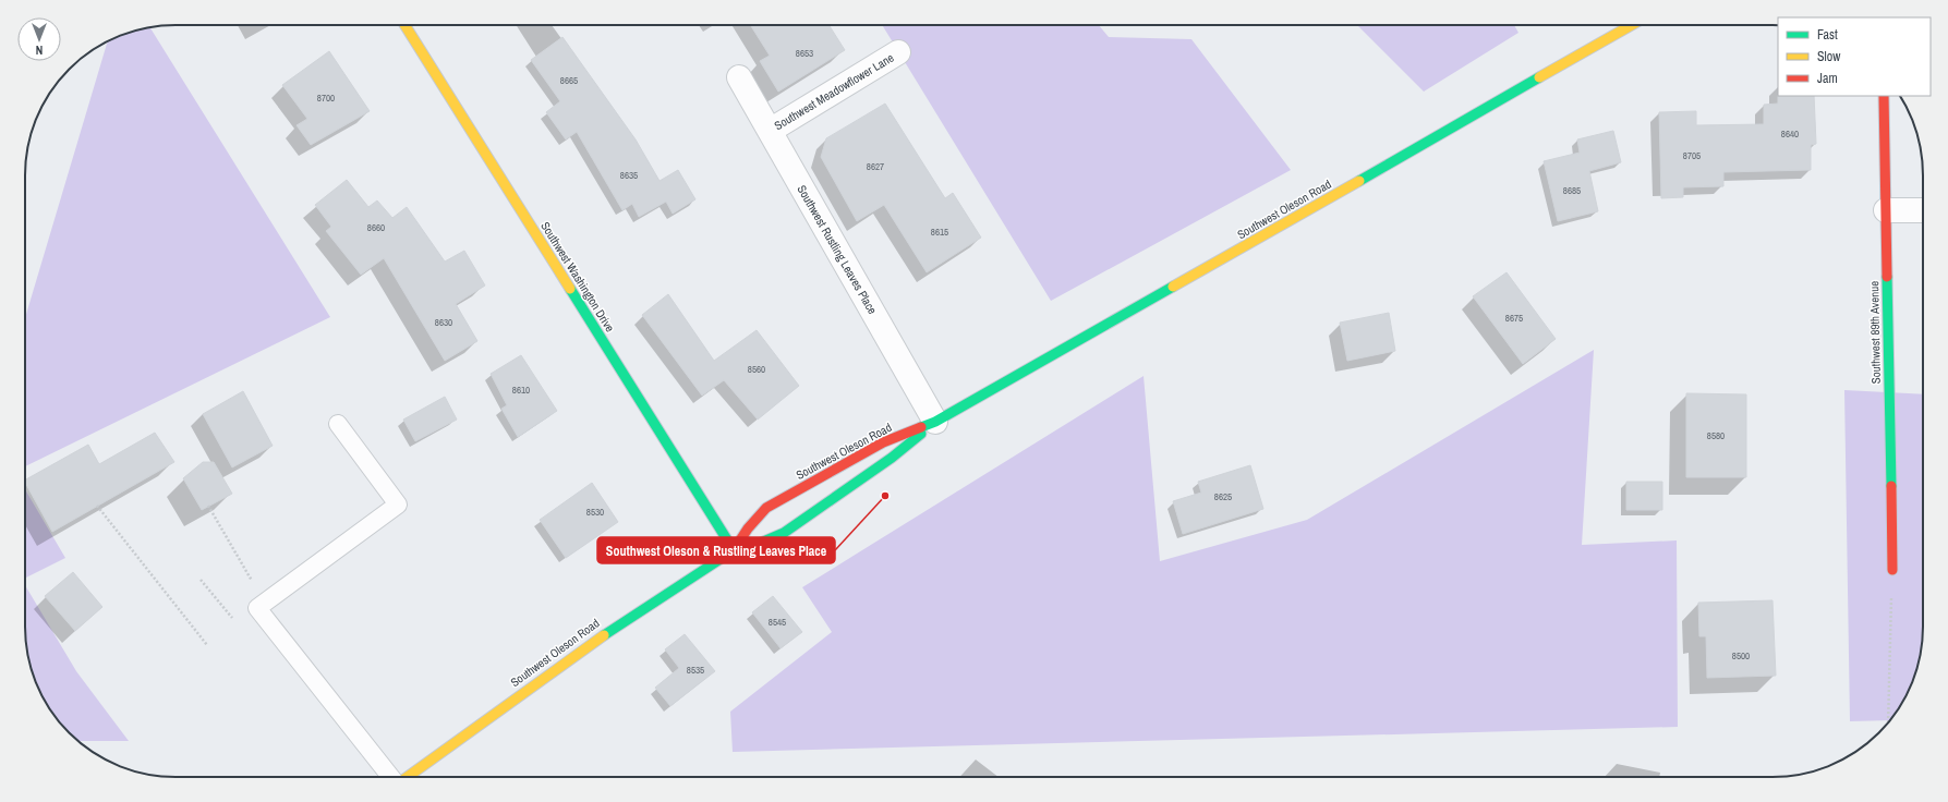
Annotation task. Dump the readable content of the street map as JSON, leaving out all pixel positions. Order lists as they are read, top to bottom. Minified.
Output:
{"streets":{"main road":["Southwest Oleson Road","Southwest Washington Drive","Southwest 89th Avenue"],"street":["Southwest Meadowflower Lane","Southwest Rustling Leaves Place"]},"crossings":[["Southwest Meadowflower Lane","Southwest Rustling Leaves Place"],["Southwest Oleson Road","Southwest Rustling Leaves Place"],["Southwest Oleson Road","Southwest Washington Drive"]],"places":["Southwest Oleson & Rustling Leaves Place"],"house_numbers":["8653","8665","8700","8640","8705","8627","8635","8685","8660","8615","8675","8630","8560","8610","8580","8625","8530","8545","8500","8535"],"legend":["Fast","Slow","Jam"],"north":"bottom"}
